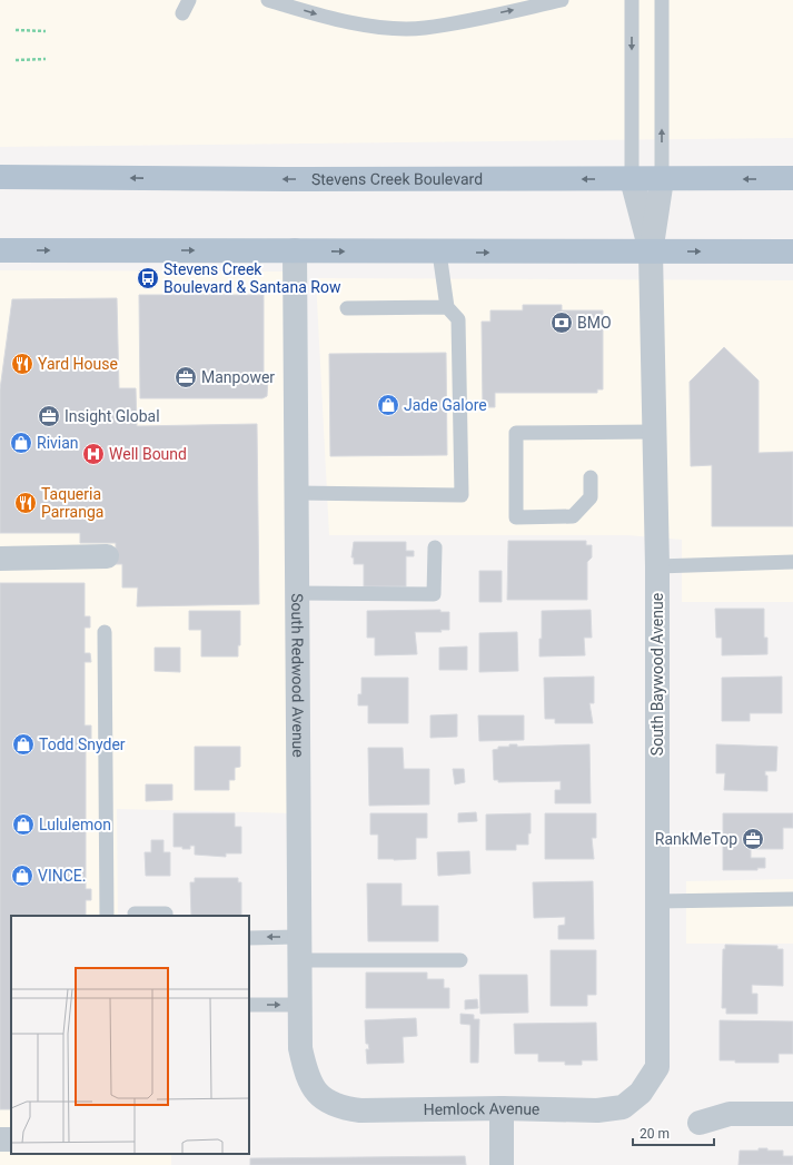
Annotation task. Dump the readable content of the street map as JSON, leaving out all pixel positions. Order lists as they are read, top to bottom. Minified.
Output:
{"streets":{"main road":["Stevens Creek Boulevard"],"street":["South Baywood Avenue","South Redwood Avenue","Hemlock Avenue"]},"crossings":[["Stevens Creek Boulevard","South Baywood Avenue"],["South Baywood Avenue","Hemlock Avenue"],["South Redwood Avenue","Hemlock Avenue"]],"places":{"bus stop":["Stevens Creek Boulevard & Santana Row"],"bank":["BMO"],"restaurant":["Yard House","Taqueria Parranga"],"office":["Manpower","Insight Global","RankMeTop"],"shop":["Jade Galore","Rivian","Todd Snyder","Lululemon","VINCE."],"hospital":["Well Bound"]},"scale_bar":"20 m"}
